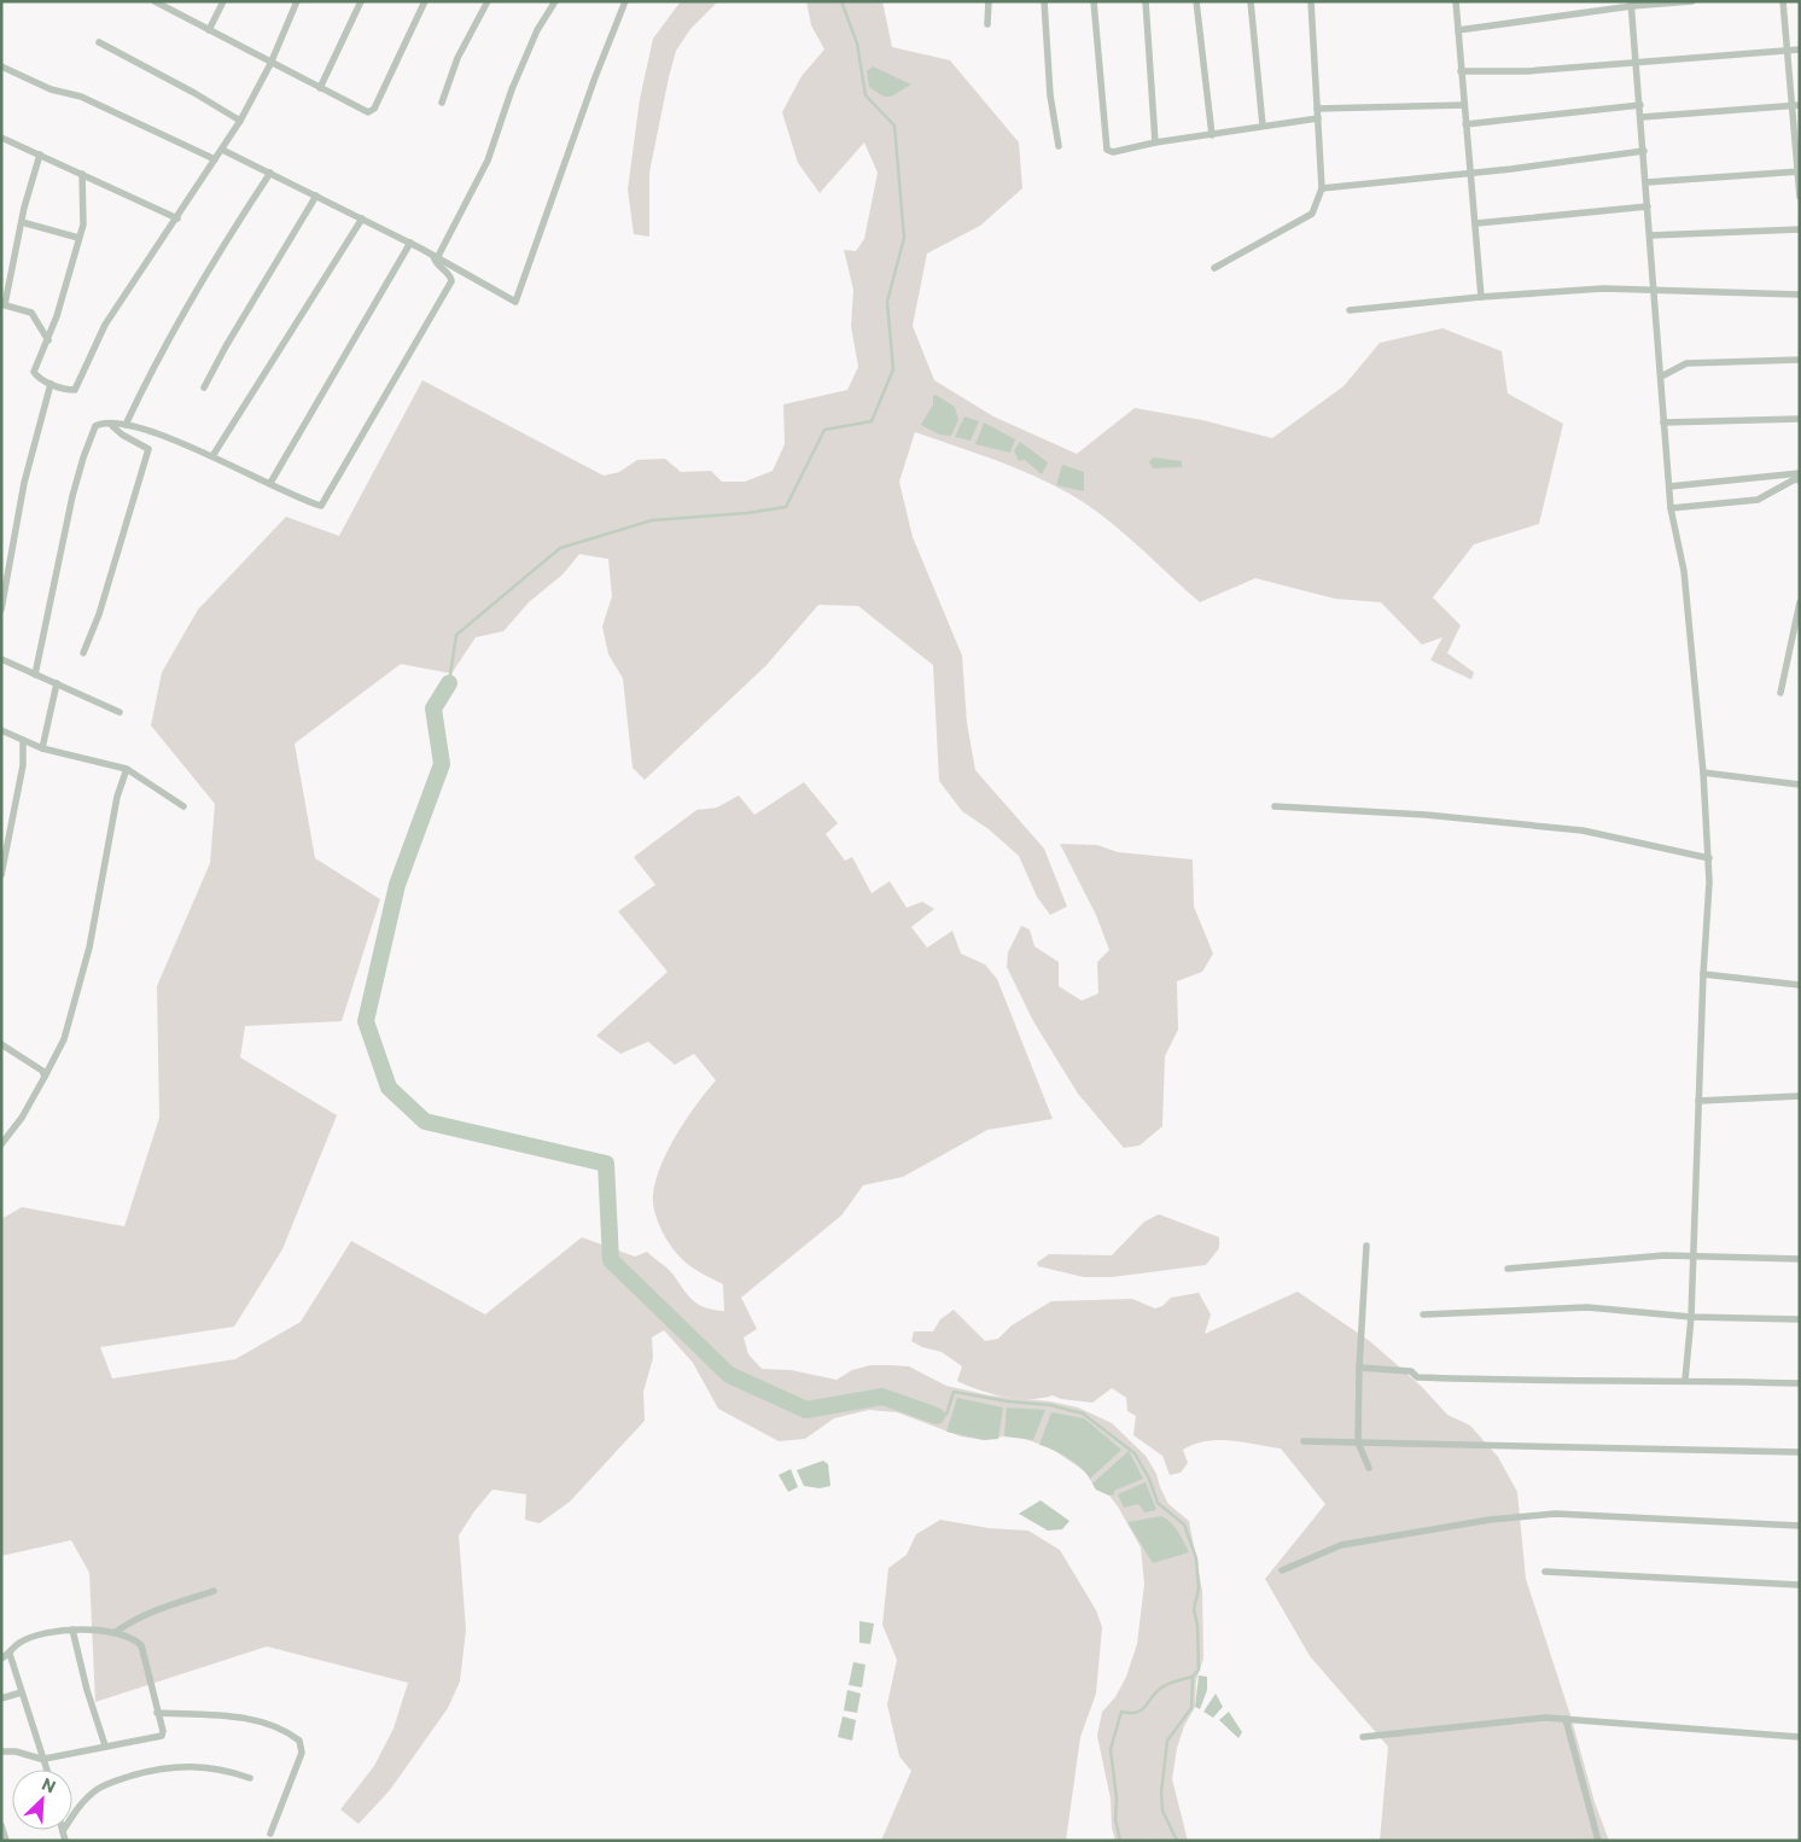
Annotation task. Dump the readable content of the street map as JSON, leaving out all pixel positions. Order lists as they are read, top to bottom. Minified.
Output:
{"north":"top right"}
